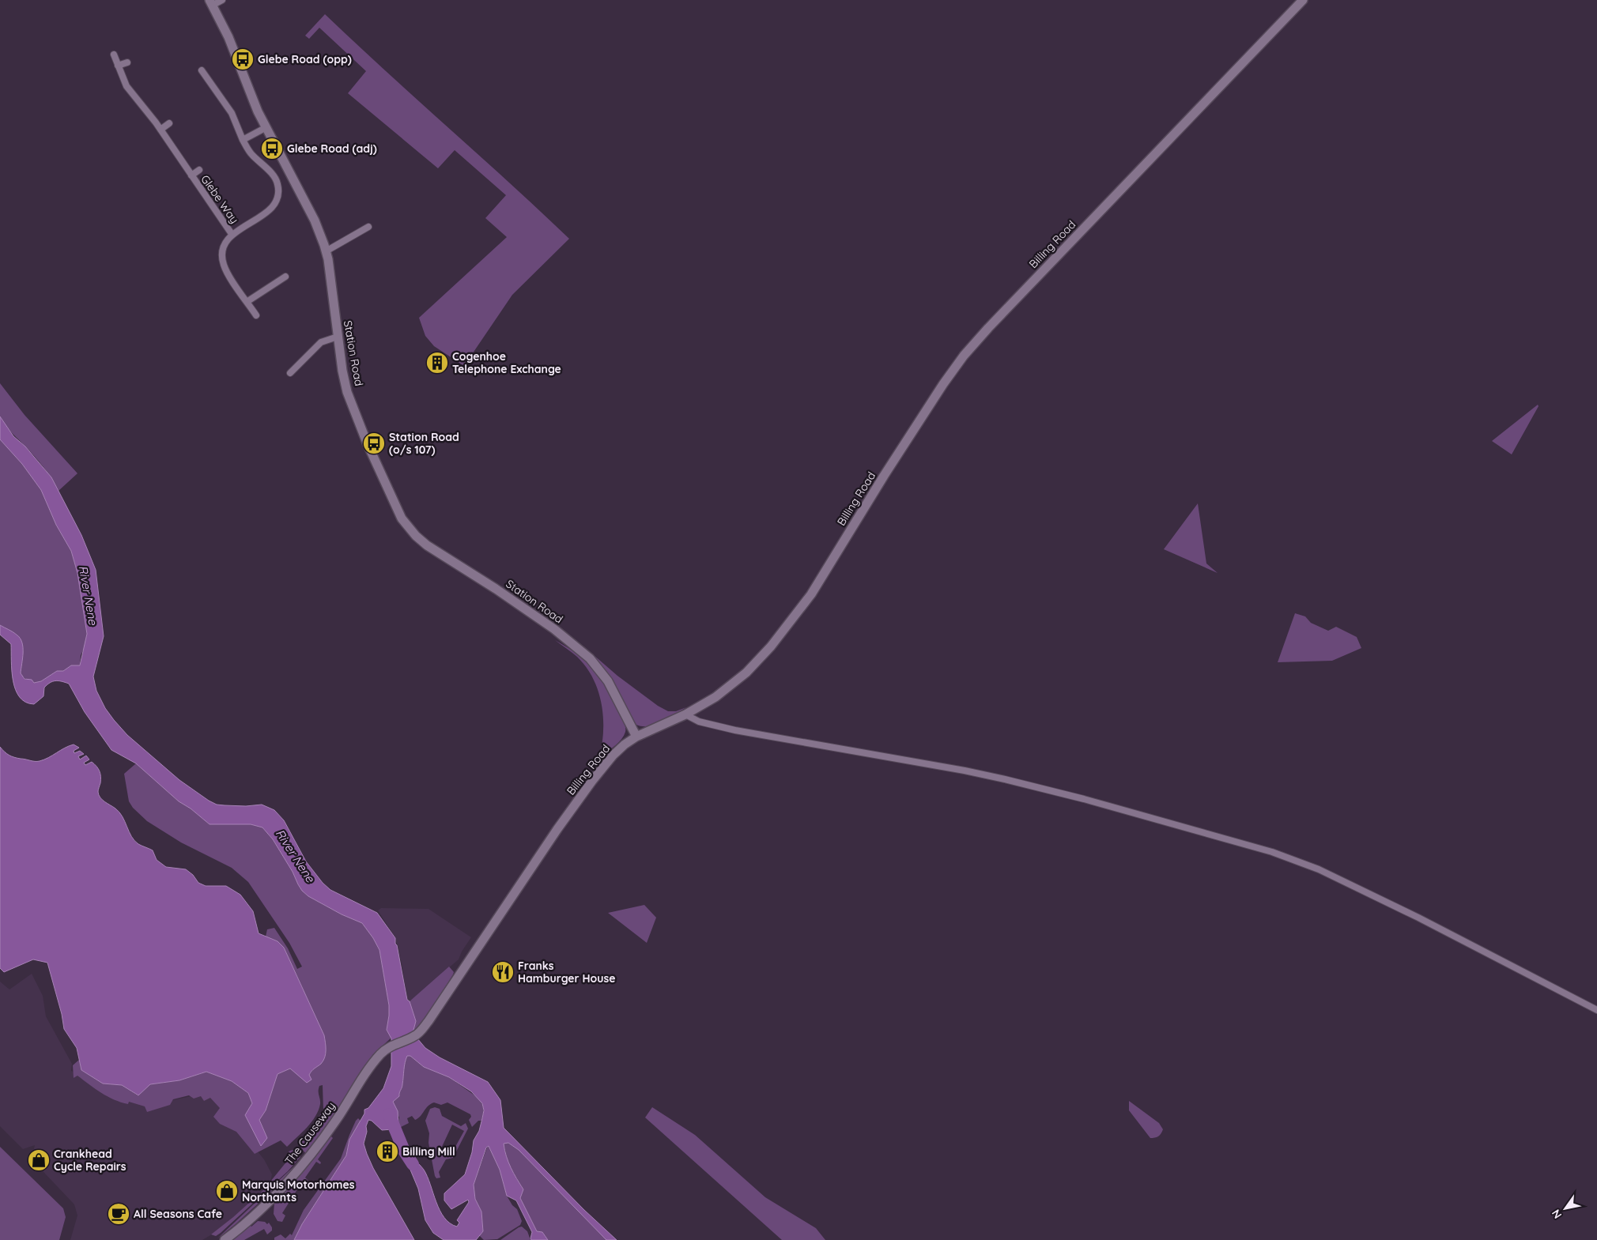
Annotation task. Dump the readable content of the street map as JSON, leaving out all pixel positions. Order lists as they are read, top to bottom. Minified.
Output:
{"streets":{"street":["Glebe Way","Billing Road","Station Road","The Causeway"]},"crossings":[["Billing Road","Station Road"],["Billing Road","The Causeway"]],"water":["River Nene"],"places":{"bus stop":["Glebe Road (opp)","Glebe Road (adj)","Station Road (o/s 107)"],"building":["Cogenhoe Telephone Exchange","Billing Mill"],"restaurant":["Franks Hamburger House"],"shop":["Crankhead Cycle Repairs","Marquis Motorhomes Northants"],"cafe":["All Seasons Cafe"]},"north":"bottom left"}
